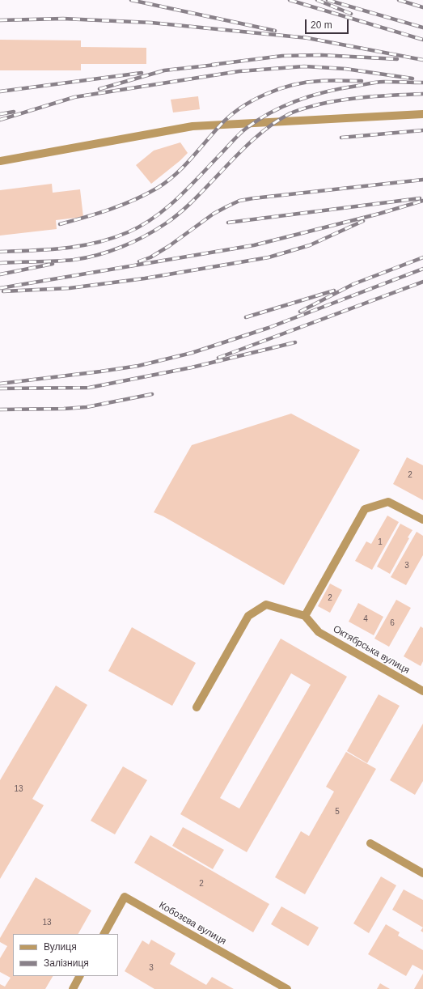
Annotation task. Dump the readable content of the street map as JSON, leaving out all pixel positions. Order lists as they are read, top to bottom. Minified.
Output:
{"streets":{"street":["Октябрська вулиця","Кобозєва вулиця"]},"house_numbers":["2","1","3","2","4","6","13","5","2","13","3"],"legend":["Вулиця","Залізниця"],"scale_bar":"20 m"}
